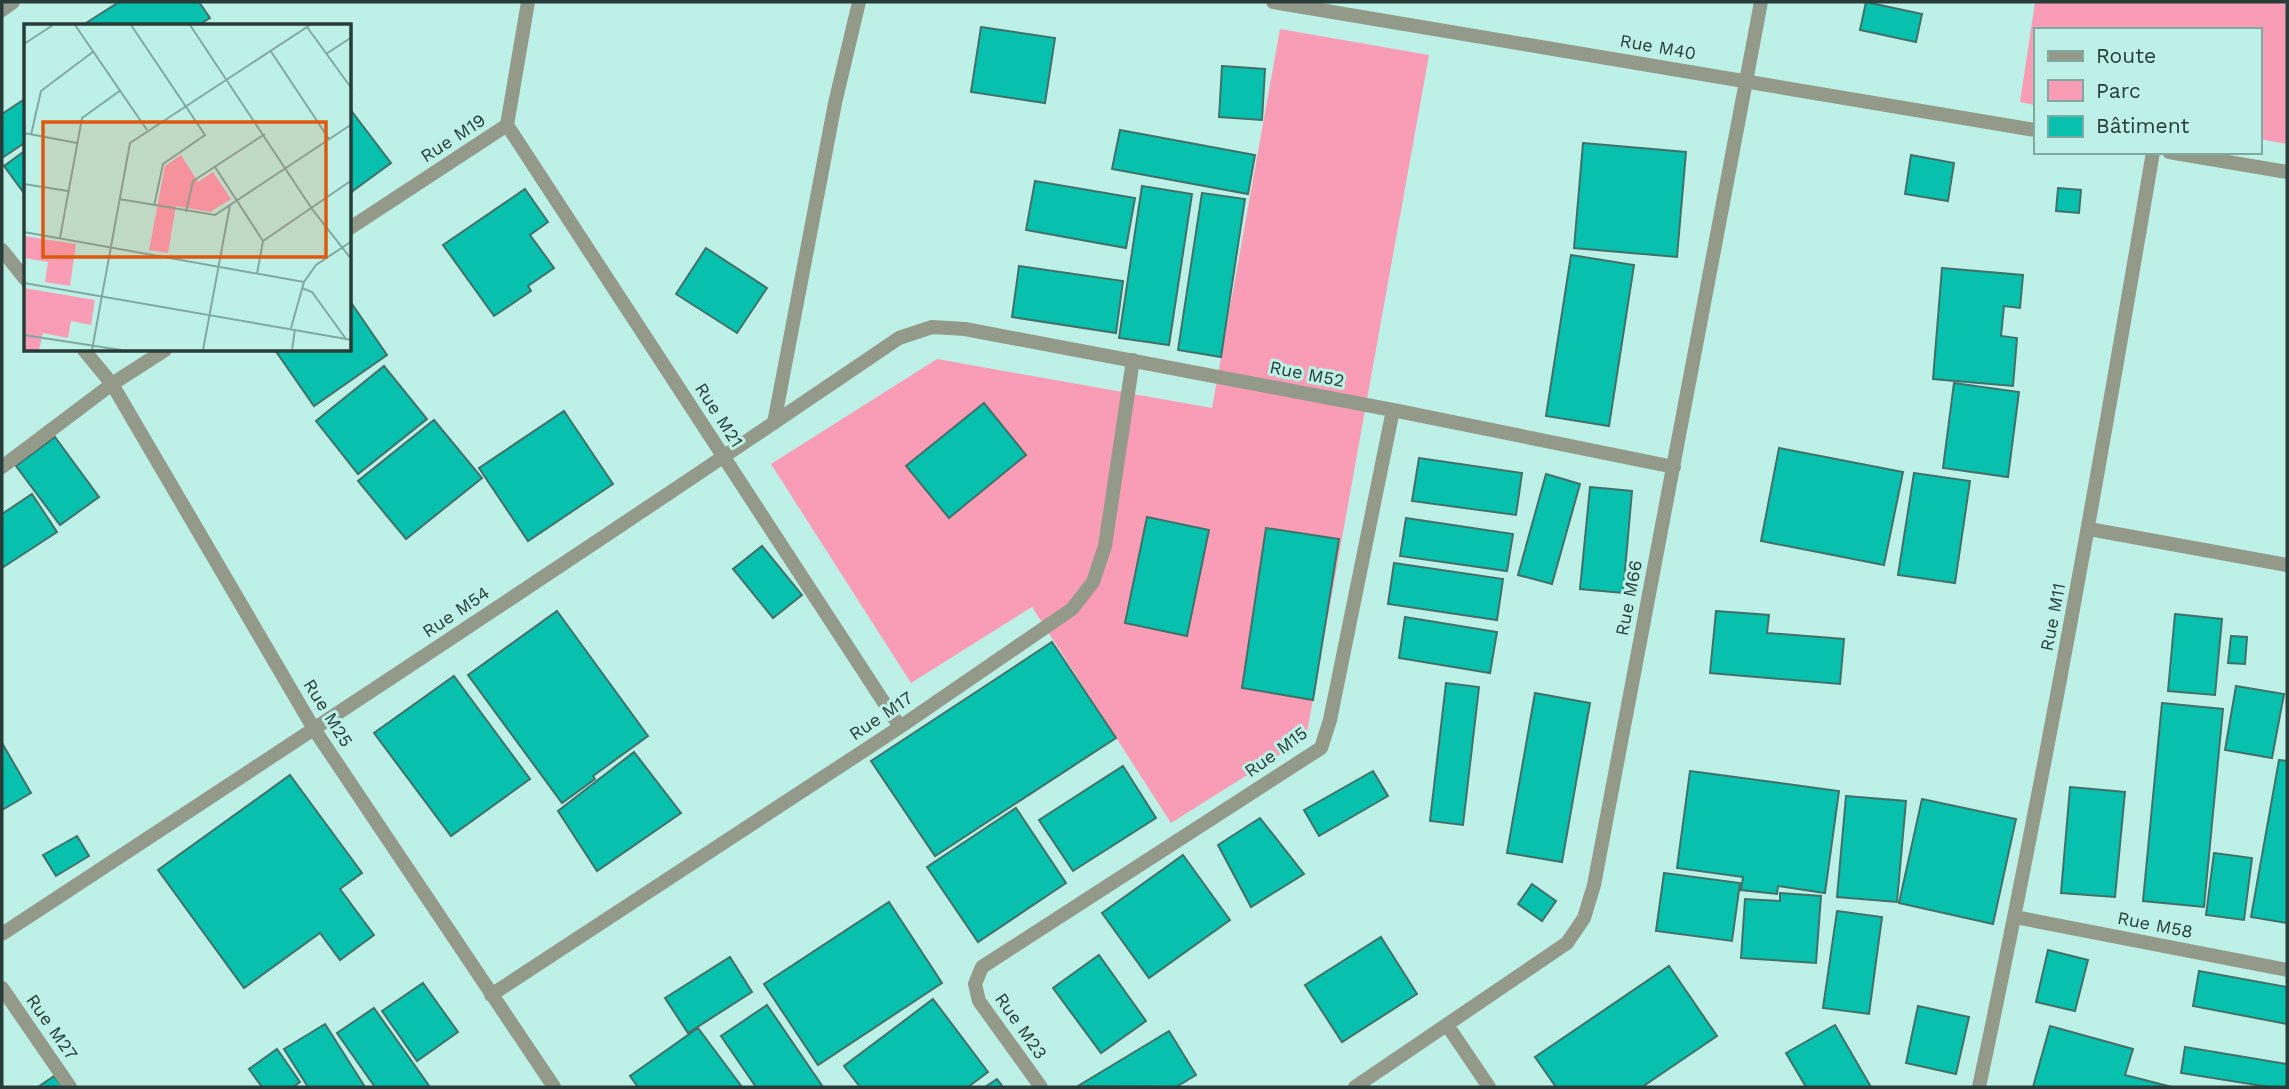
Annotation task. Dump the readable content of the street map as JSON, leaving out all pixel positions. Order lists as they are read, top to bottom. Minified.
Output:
{"streets":{"street":["Rue M40","Rue M19","Rue M52","Rue M21","Rue M66","Rue M54","Rue M11","Rue M25","Rue M17","Rue M15","Rue M58","Rue M23","Rue M27"]},"crossings":[["Rue M40","Rue M66"],["Rue M19","Rue M21"],["Rue M52","Rue M66"],["Rue M52","Rue M54"],["Rue M52","Rue M17"],["Rue M52","Rue M15"],["Rue M21","Rue M54"],["Rue M21","Rue M17"],["Rue M54","Rue M25"],["Rue M11","Rue M58"],["Rue M25","Rue M17"],["Rue M15","Rue M23"]],"legend":["Route","Parc","Bâtiment"]}
